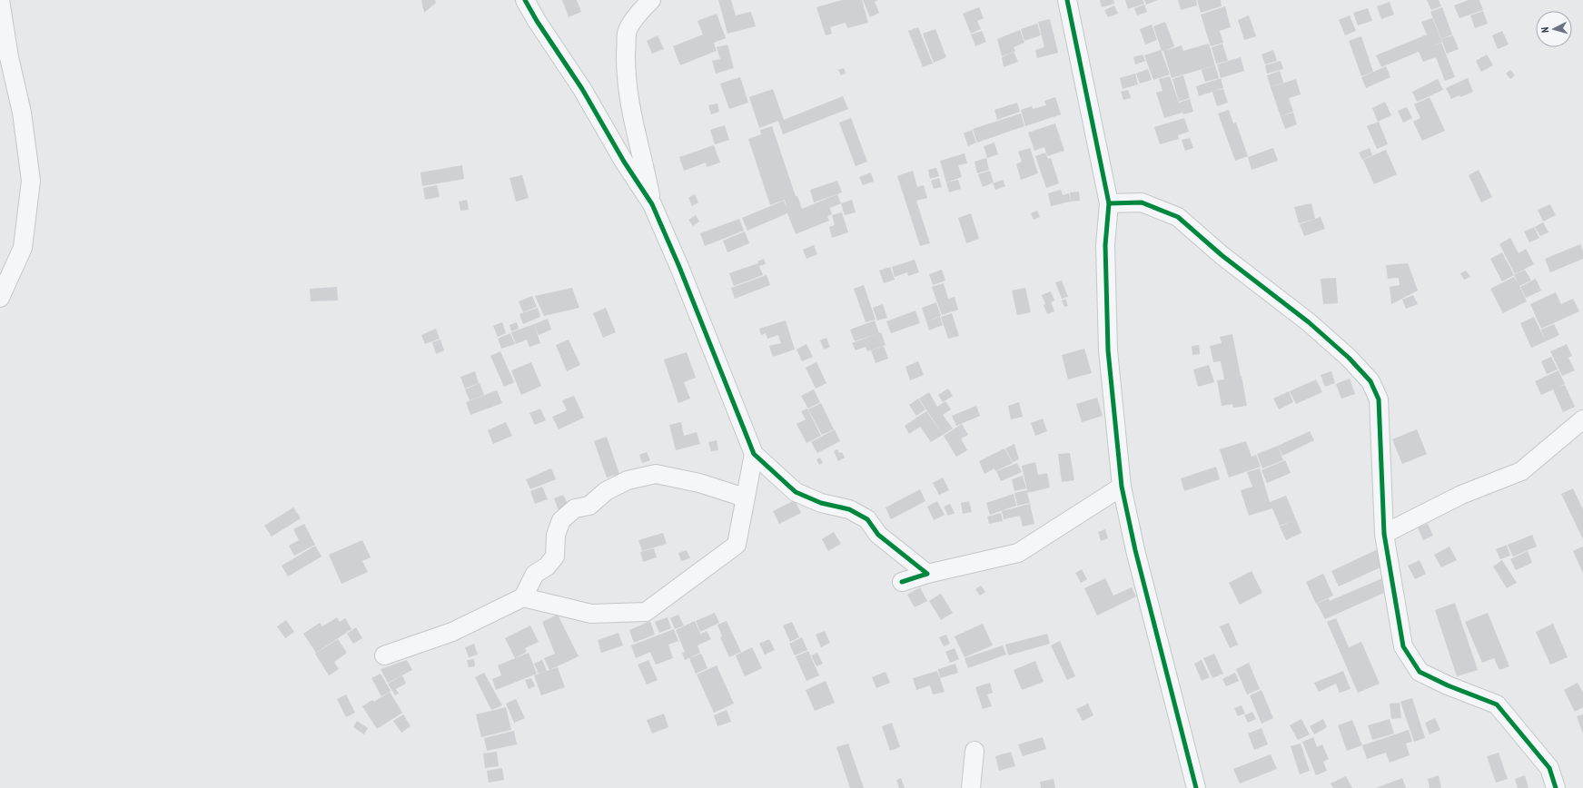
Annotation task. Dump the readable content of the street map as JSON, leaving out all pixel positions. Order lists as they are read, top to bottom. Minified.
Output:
{"north":"left"}
